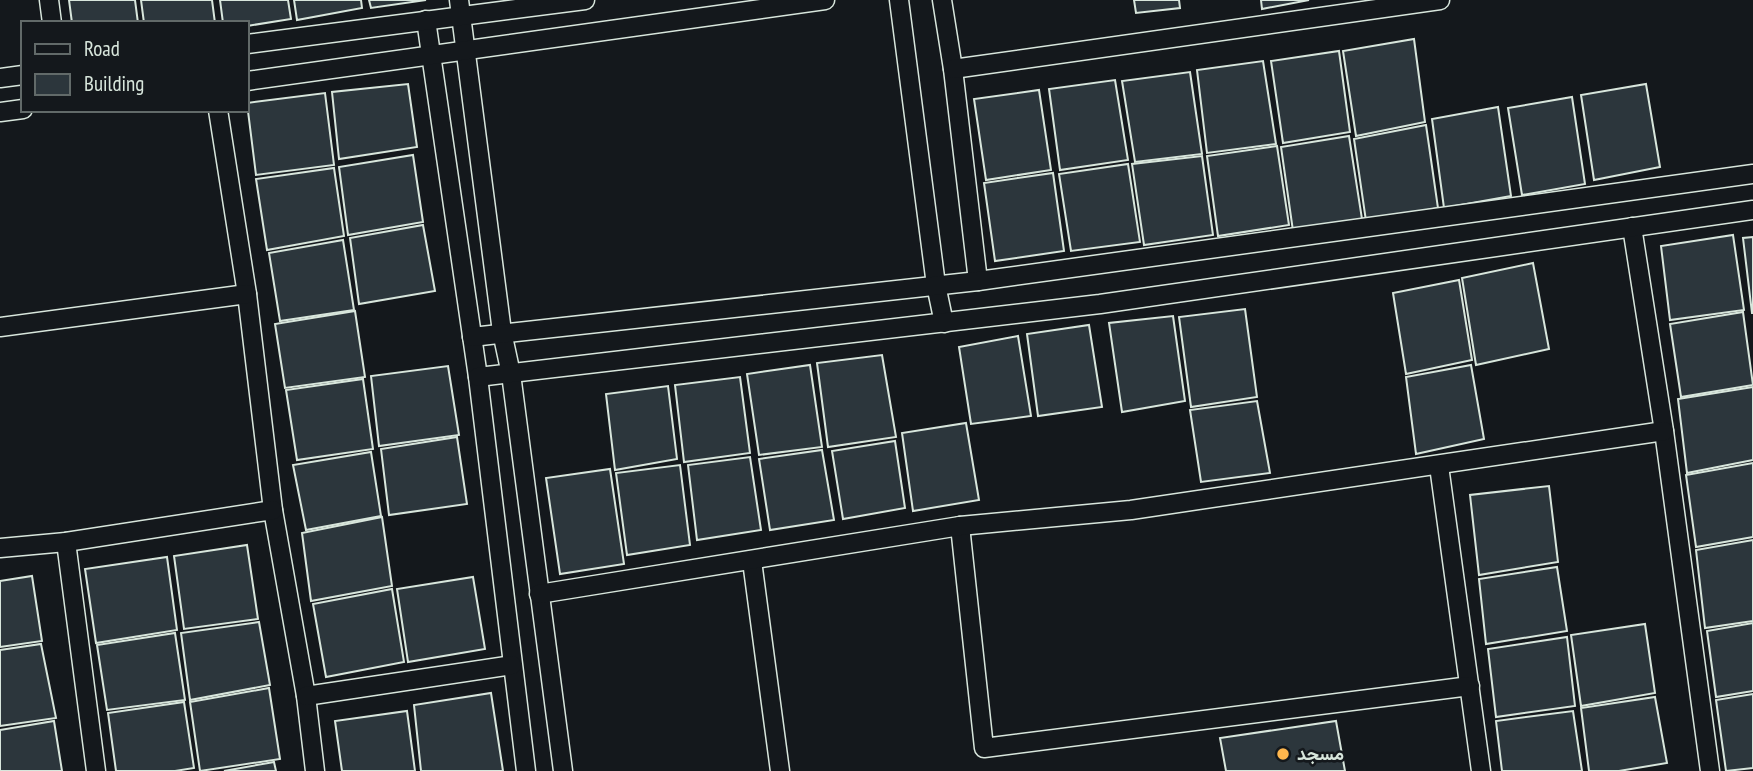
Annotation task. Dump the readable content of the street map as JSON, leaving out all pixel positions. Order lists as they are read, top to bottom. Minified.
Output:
{"places":["مسجد"],"legend":["Road","Building"]}
